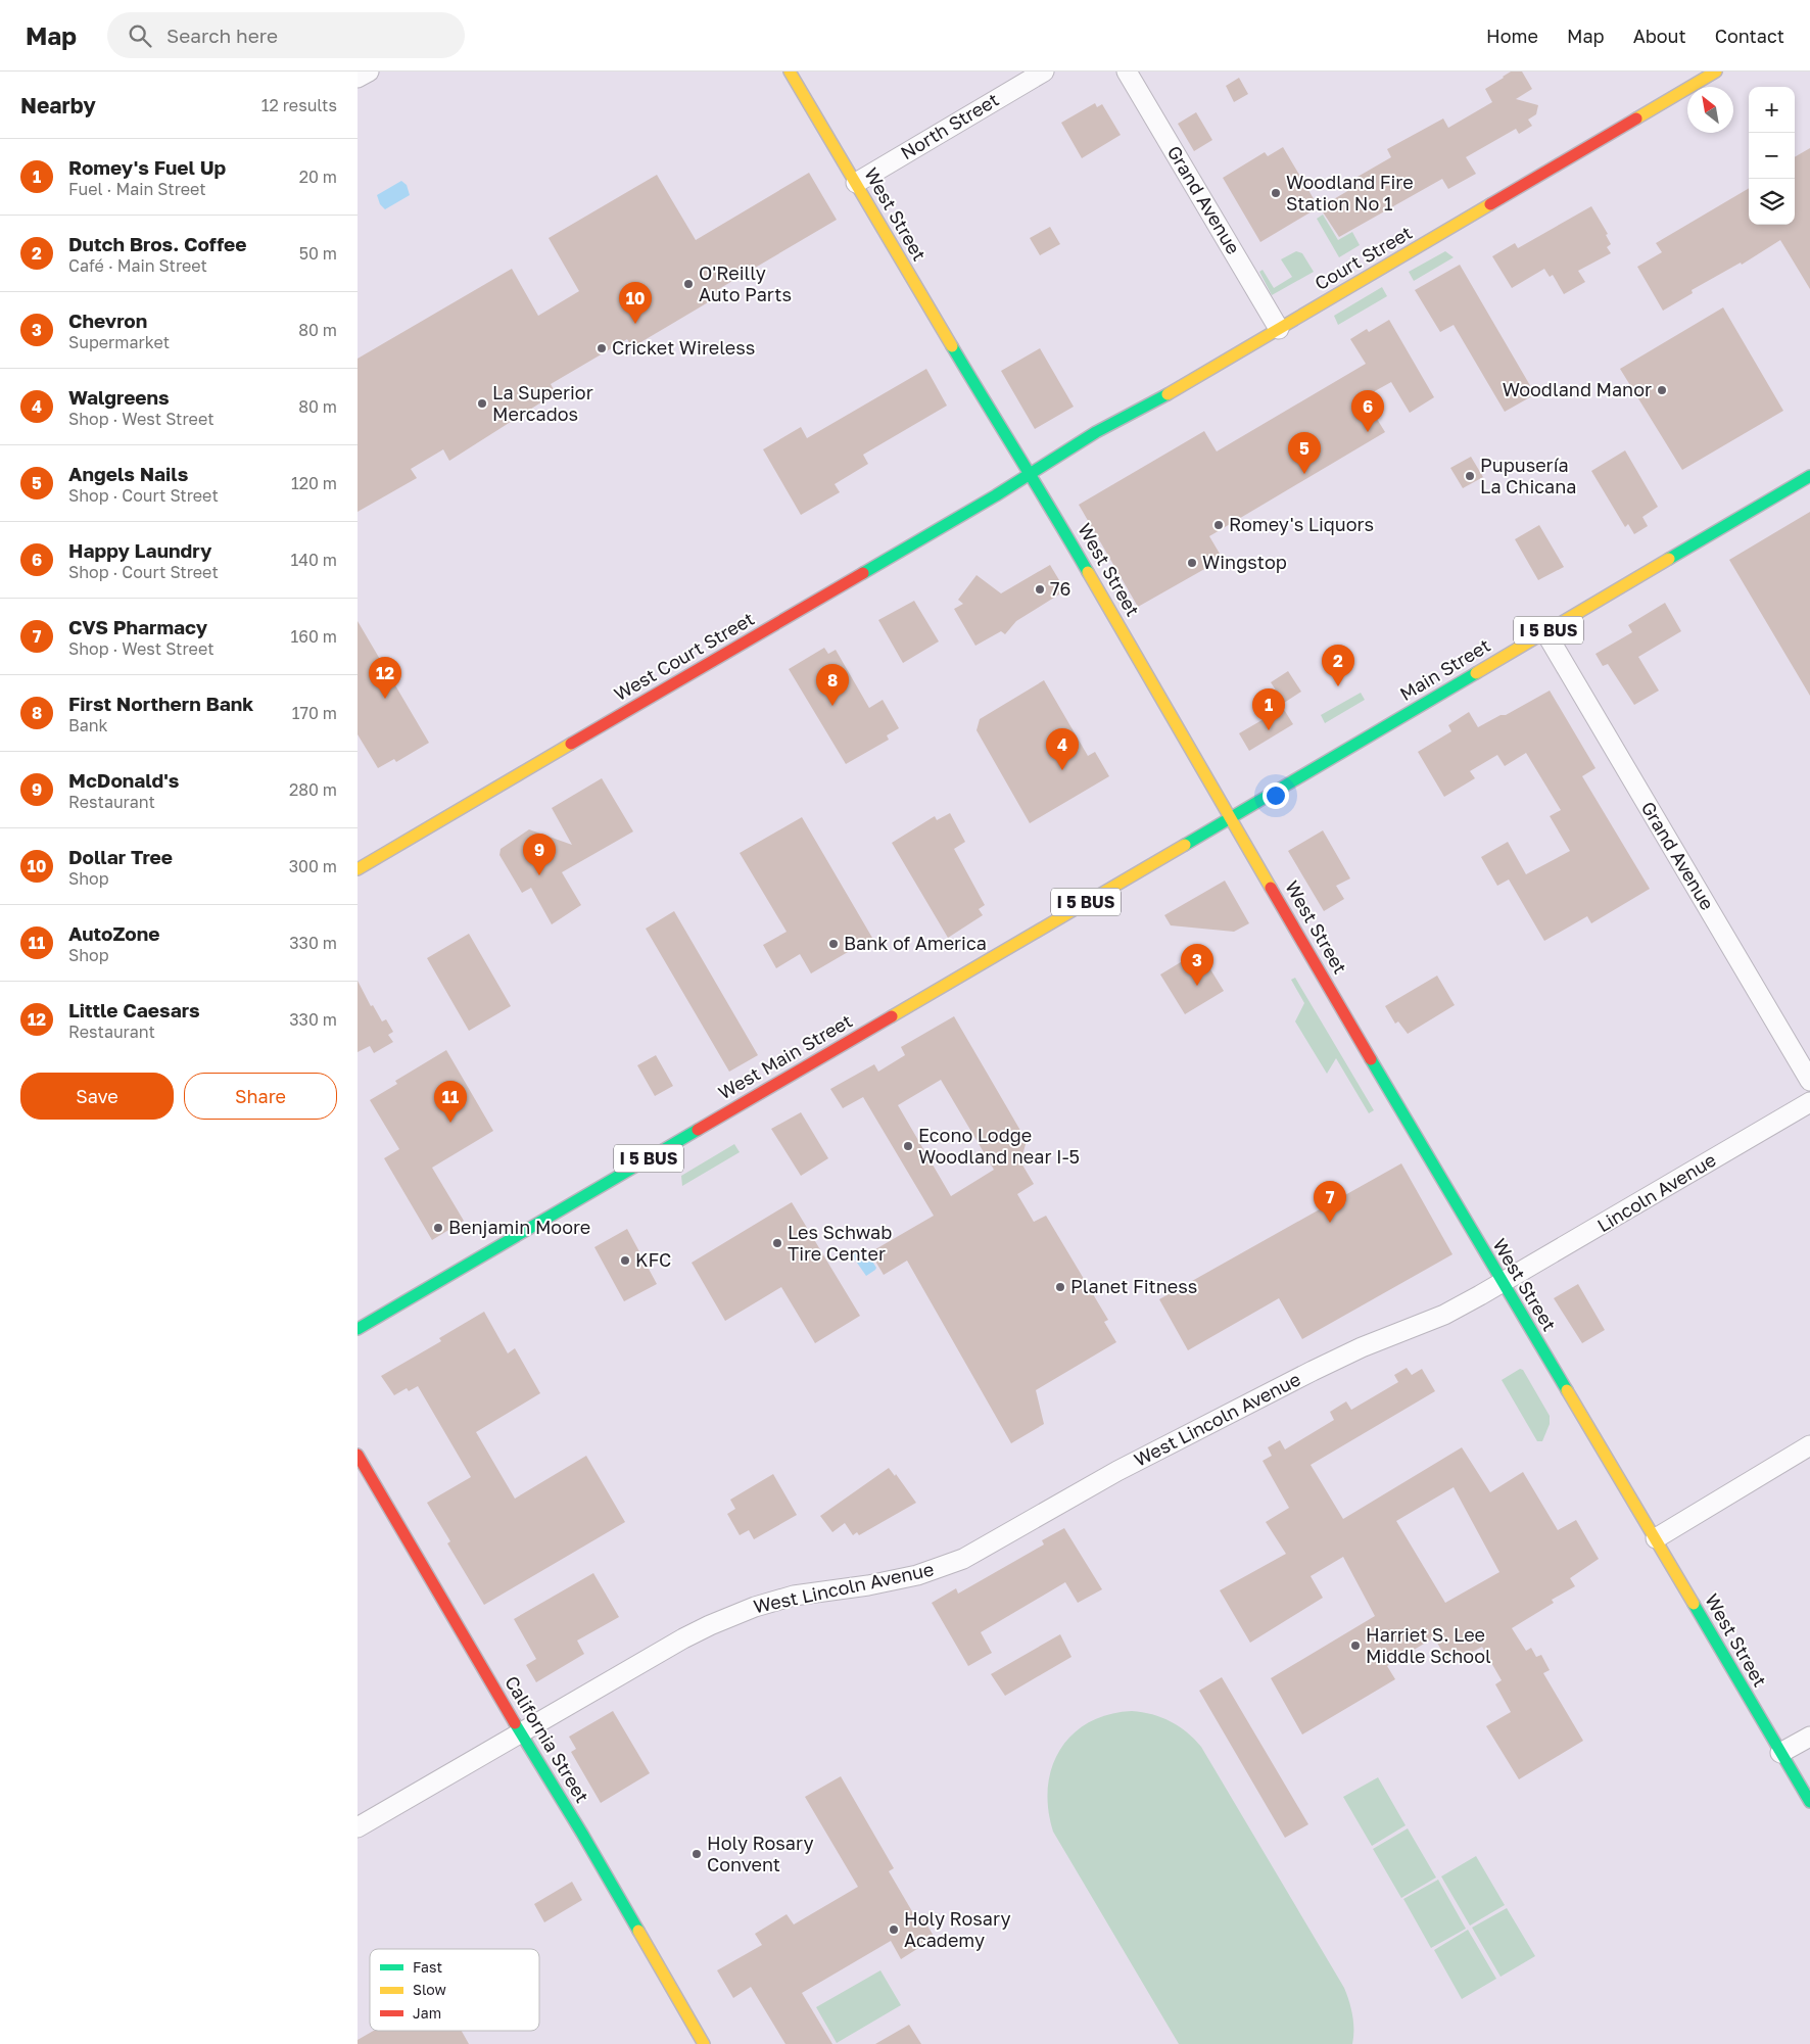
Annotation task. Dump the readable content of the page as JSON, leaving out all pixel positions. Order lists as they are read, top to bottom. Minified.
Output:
{"streets":{"main road":["West Street","Court Street","I 5 BUS","West Court Street","Main Street","West Main Street","California Street"],"street":["North Street","Grand Avenue","Lincoln Avenue","West Lincoln Avenue"]},"crossings":[["North Street","West Street"],["Grand Avenue","Court Street"],["Grand Avenue","Main Street"],["West Street","Court Street"],["West Street","West Court Street"],["West Street","Main Street"],["West Street","West Main Street"],["West Street","Lincoln Avenue"],["West Street","West Lincoln Avenue"],["Court Street","West Court Street"],["Main Street","West Main Street"],["Lincoln Avenue","West Lincoln Avenue"],["West Lincoln Avenue","California Street"]],"places":["Woodland Fire Station No 1","O'Reilly Auto Parts","Cricket Wireless","Woodland Manor","La Superior Mercados","Pupusería La Chicana","Romey's Liquors","Wingstop","76","Bank of America","Econo Lodge Woodland near I-5","Benjamin Moore","Les Schwab Tire Center","KFC","Planet Fitness","Harriet S. Lee Middle School","Holy Rosary Convent","Holy Rosary Academy"],"legend":["Fast","Slow","Jam"],"north":"top left","page":{"header":"Map","search":"Search here","nav":["Home","Map","About","Contact"],"heading":["Nearby","12 results"],"map_buttons":["+","−"],"list":[{"mark":"1","name":"Romey's Fuel Up","note":"Fuel · Main Street","value":"20 m"},{"mark":"2","name":"Dutch Bros. Coffee","note":"Café · Main Street","value":"50 m"},{"mark":"3","name":"Chevron","note":"Supermarket","value":"80 m"},{"mark":"4","name":"Walgreens","note":"Shop · West Street","value":"80 m"},{"mark":"5","name":"Angels Nails","note":"Shop · Court Street","value":"120 m"},{"mark":"6","name":"Happy Laundry","note":"Shop · Court Street","value":"140 m"},{"mark":"7","name":"CVS Pharmacy","note":"Shop · West Street","value":"160 m"},{"mark":"8","name":"First Northern Bank","note":"Bank","value":"170 m"},{"mark":"9","name":"McDonald's","note":"Restaurant","value":"280 m"},{"mark":"10","name":"Dollar Tree","note":"Shop","value":"300 m"},{"mark":"11","name":"AutoZone","note":"Shop","value":"330 m"},{"mark":"12","name":"Little Caesars","note":"Restaurant","value":"330 m"}],"pins":["10","6","5","2","12","8","1","4","9","3","11","7"],"buttons":["Save","Share"]}}
